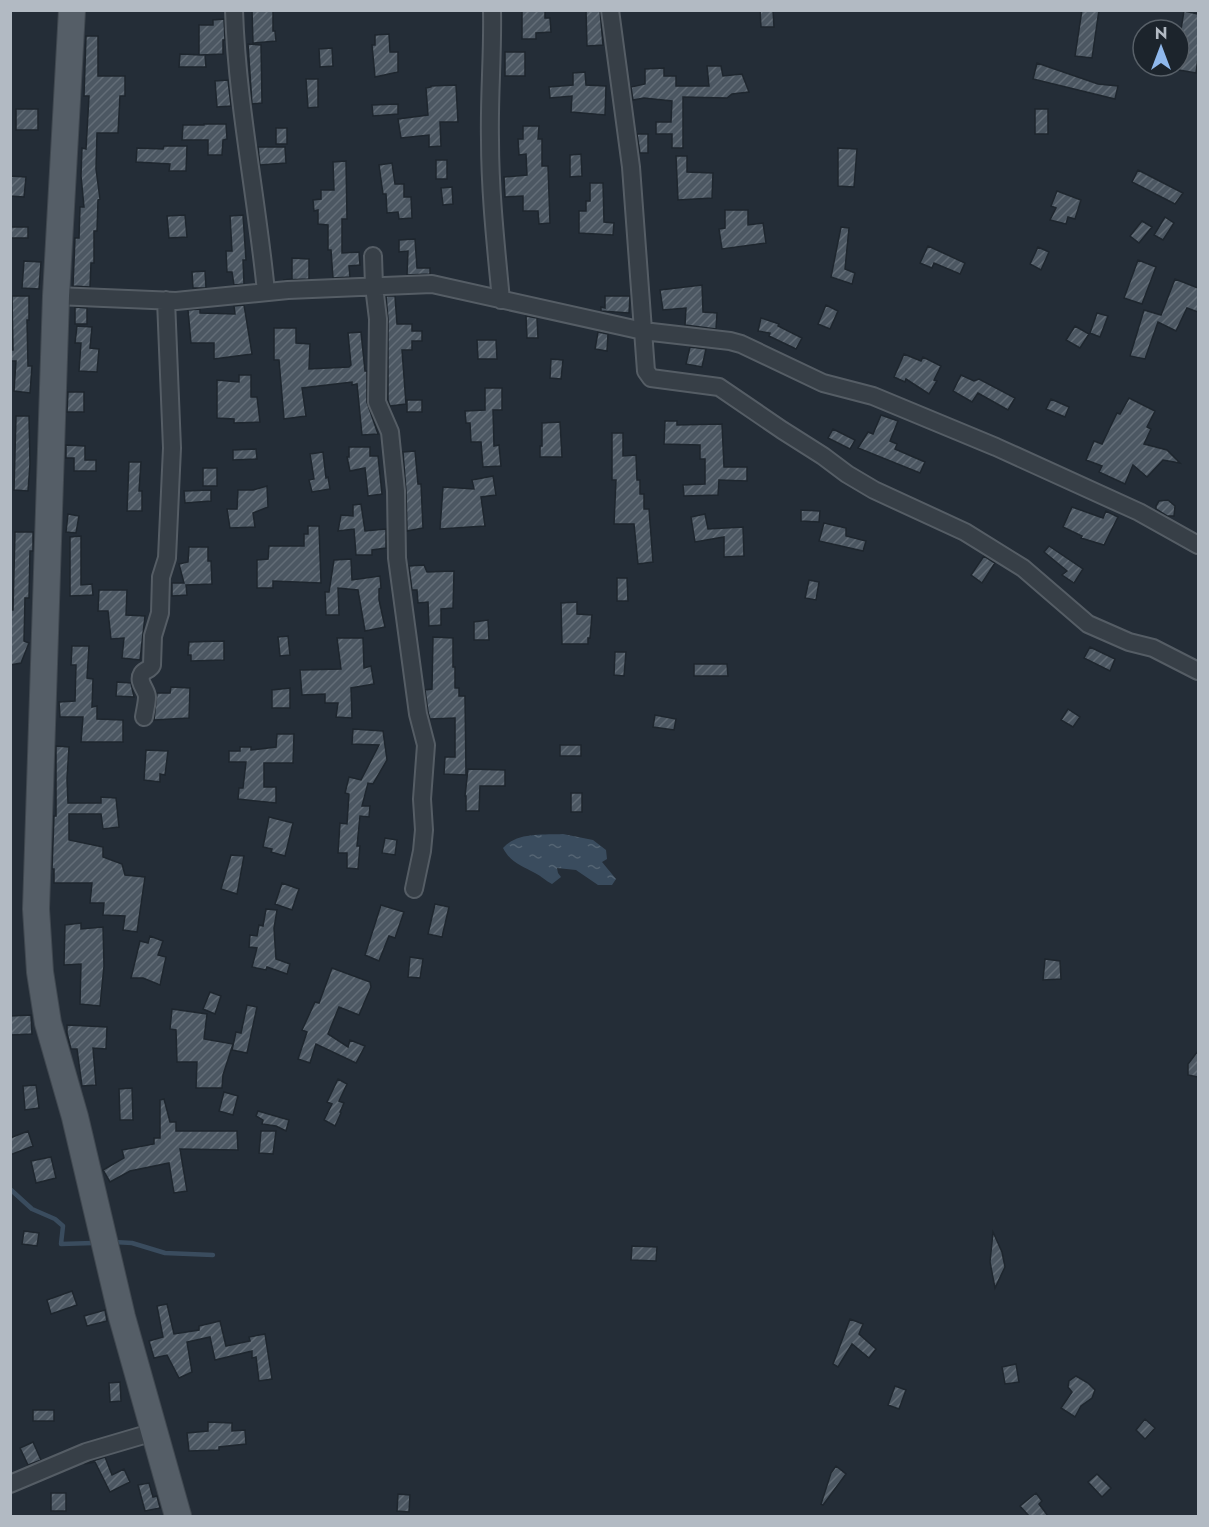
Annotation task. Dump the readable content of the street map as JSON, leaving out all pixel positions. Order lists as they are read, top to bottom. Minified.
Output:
{"north":"top"}
